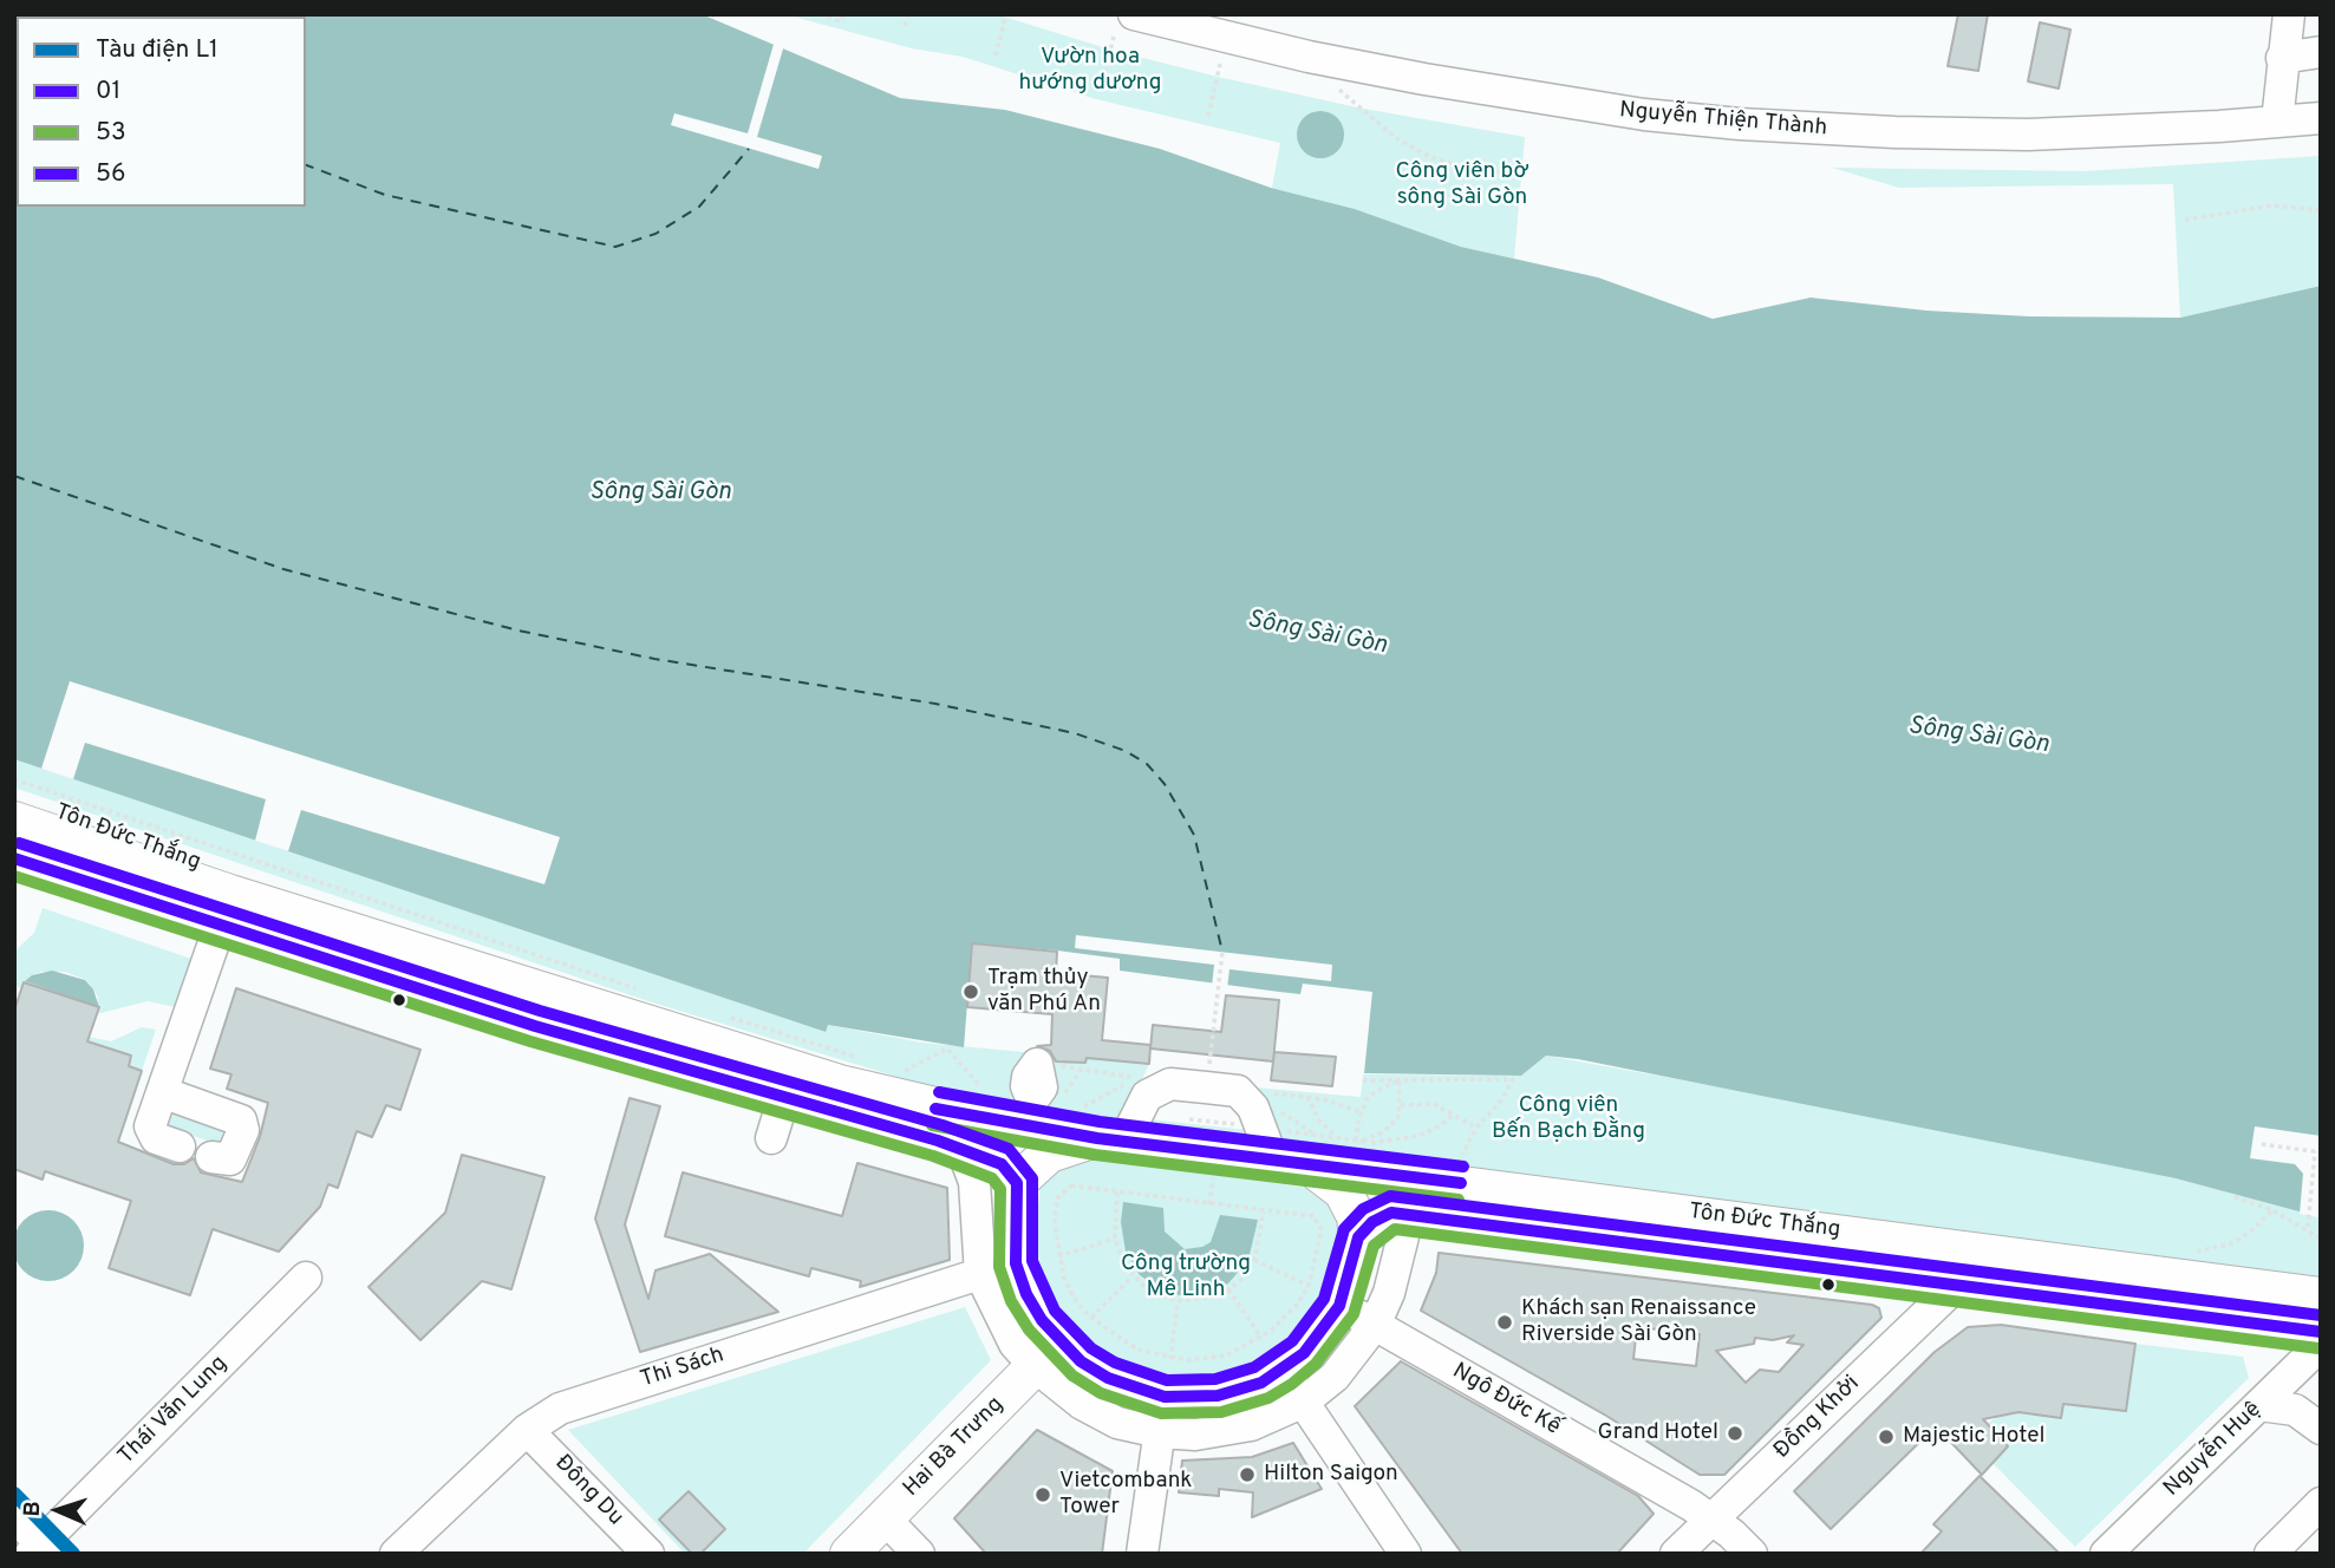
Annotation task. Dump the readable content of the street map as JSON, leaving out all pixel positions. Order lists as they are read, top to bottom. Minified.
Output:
{"streets":{"main road":["Tôn Đức Thắng","Tôn Ðức Thắng","Hai Bà Trưng"],"street":["Nguyễn Thiện Thành","Thi Sách","Ngô Ðức Kế","Thái Văn Lung","Ðồng Khởi","Nguyễn Huệ","Đông Du"]},"crossings":[["Tôn Đức Thắng","Tôn Ðức Thắng"],["Tôn Ðức Thắng","Ðồng Khởi"],["Thi Sách","Đông Du"],["Ngô Ðức Kế","Ðồng Khởi"]],"water":["Sông Sài Gòn"],"parks":["Vườn hoa hướng dương","Công viên bờ sông Sài Gòn","Công viên Bến Bạch Đằng","Công trường Mê Linh"],"places":["Trạm thủy văn Phú An","Khách sạn Renaissance Riverside Sài Gòn","Grand Hotel","Majestic Hotel","Hilton Saigon","Vietcombank Tower"],"lines":["transit line 56","transit line 01","transit line 53","metro line L1"],"legend":["Tàu điện L1","01","53","56"],"north":"left"}
